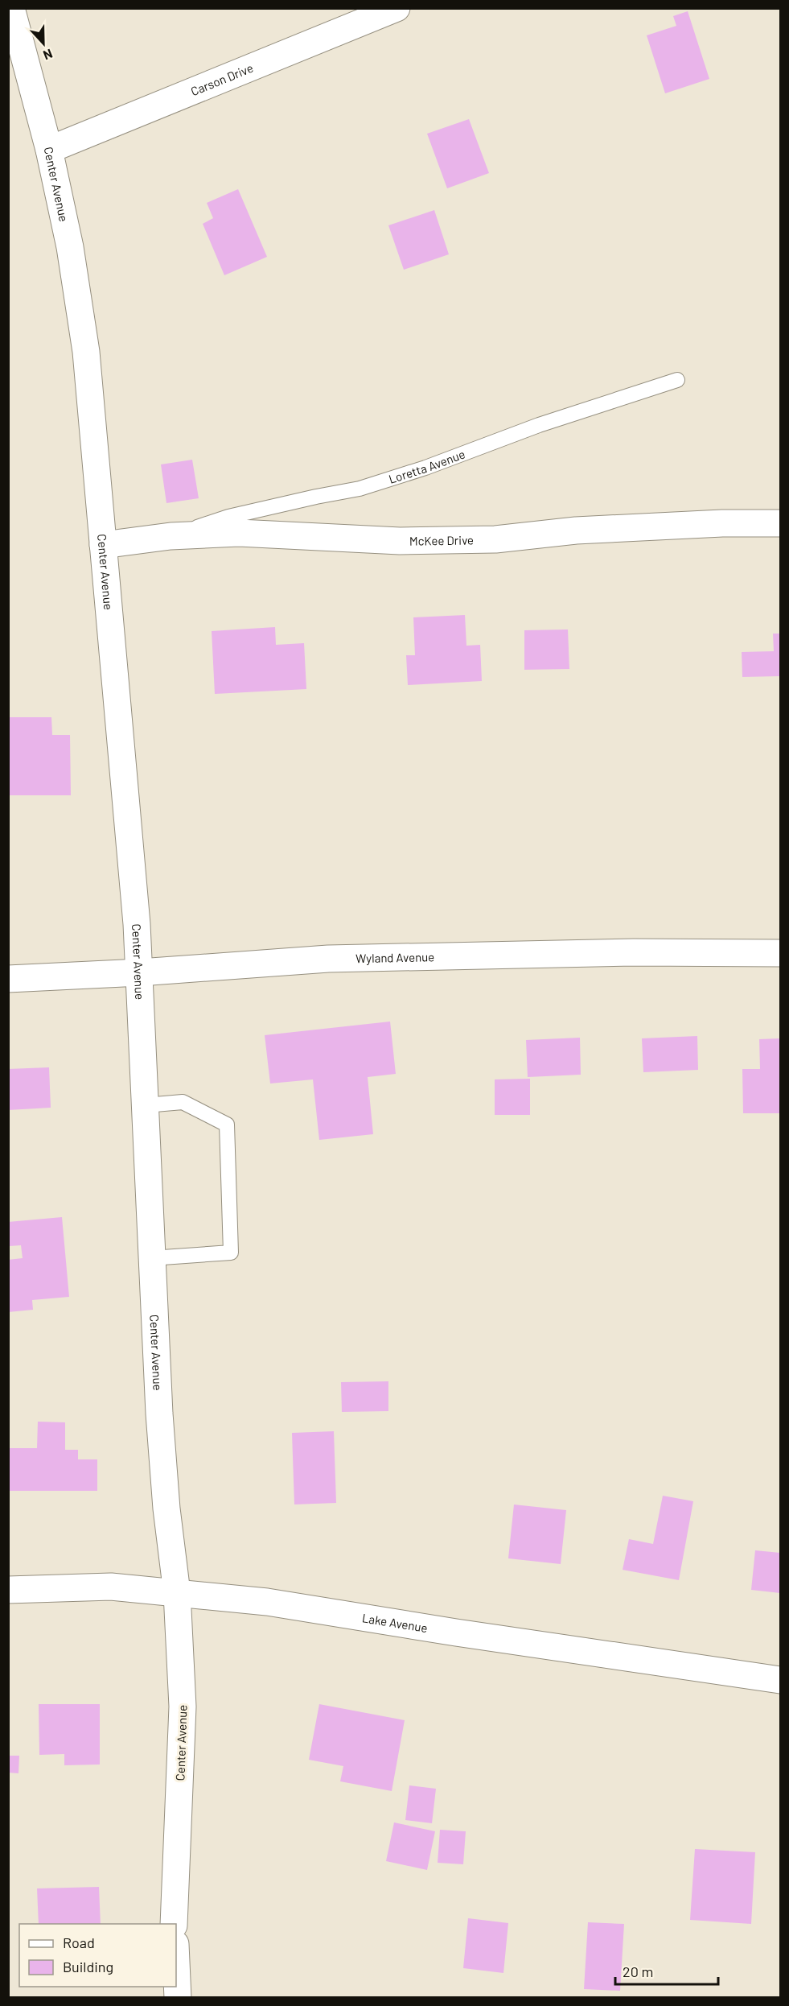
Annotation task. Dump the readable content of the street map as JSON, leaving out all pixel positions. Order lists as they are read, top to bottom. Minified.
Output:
{"streets":{"street":["Carson Drive","Center Avenue","McKee Drive","Wyland Avenue","Lake Avenue"],"lane":["Loretta Avenue"]},"crossings":[["Carson Drive","Center Avenue"],["Center Avenue","McKee Drive"],["Center Avenue","Wyland Avenue"],["Center Avenue","Lake Avenue"],["Loretta Avenue","McKee Drive"]],"legend":["Road","Building"],"scale_bar":"20 m","north":"bottom"}
